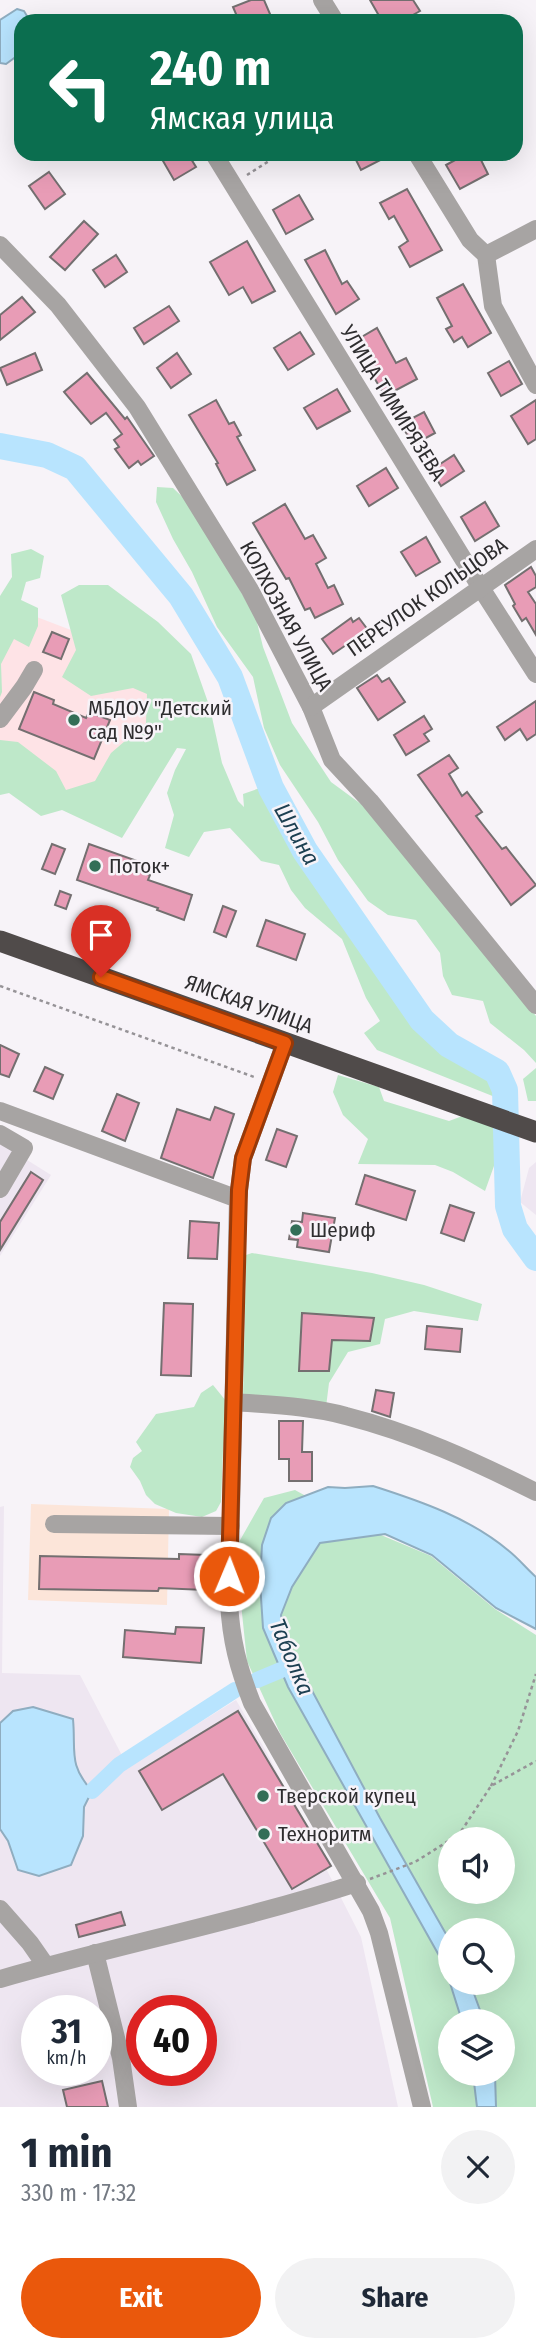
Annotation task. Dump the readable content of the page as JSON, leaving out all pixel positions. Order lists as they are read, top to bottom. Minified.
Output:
{"streets":{"highway":["ЯМСКАЯ УЛИЦА"],"street":["УЛИЦА ТИМИРЯЗЕВА","ПЕРЕУЛОК КОЛЬЦОВА","КОЛХОЗНАЯ УЛИЦА"]},"crossings":[["УЛИЦА ТИМИРЯЗЕВА","ПЕРЕУЛОК КОЛЬЦОВА"],["ПЕРЕУЛОК КОЛЬЦОВА","КОЛХОЗНАЯ УЛИЦА"]],"water":["Шлина","Таболка"],"places":["МБДОУ \"Детский сад №9\"","Поток+","Шериф","Тверской купец","Техноритм"],"page":{"turn":["240 m","Ямская улица"],"speed":"31 km/h","limit":"40","heading":["1 min","330 m · 17:32"],"buttons":["Exit","Share"]}}
